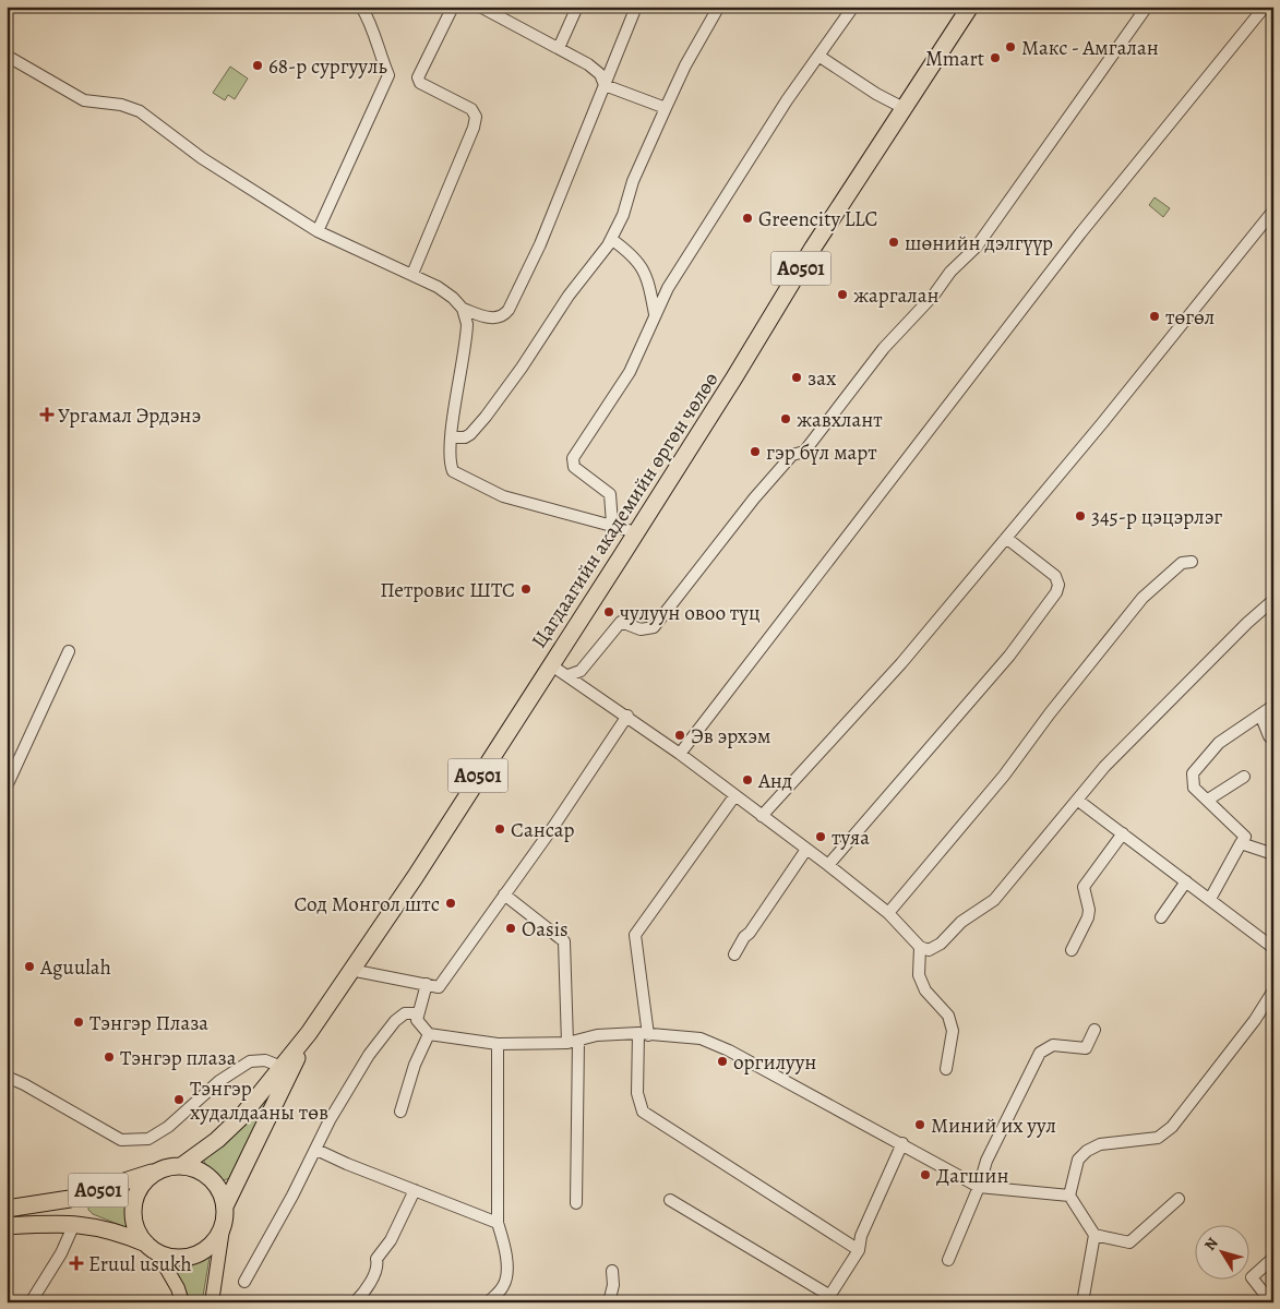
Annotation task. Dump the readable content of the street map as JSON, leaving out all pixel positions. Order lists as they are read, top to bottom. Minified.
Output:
{"streets":{"highway":["A0501","Цагдаагийн академийн өргөн чөлөө"]},"crossings":[["A0501","Цагдаагийн академийн өргөн чөлөө"]],"places":{"other":["Макс - Амгалан","Mmart","68-р сургууль","Greencity LLC","шөнийн дэлгүүр","жаргалан","төгөл","зах","жавхлант","гэр бүл март","345-р цэцэрлэг","Петровис ШТС","чулуун овоо түц","Эв эрхэм","Анд","Сансар","туяа","Сод Монгол штс","Oasis","Aguulah","Тэнгэр Плаза","Тэнгэр плаза","оргилуун","Тэнгэр худалдааны төв","Миний их уул","Дагшин"],"health":["Ургамал Эрдэнэ","Eruul usukh"]},"north":"top left"}
